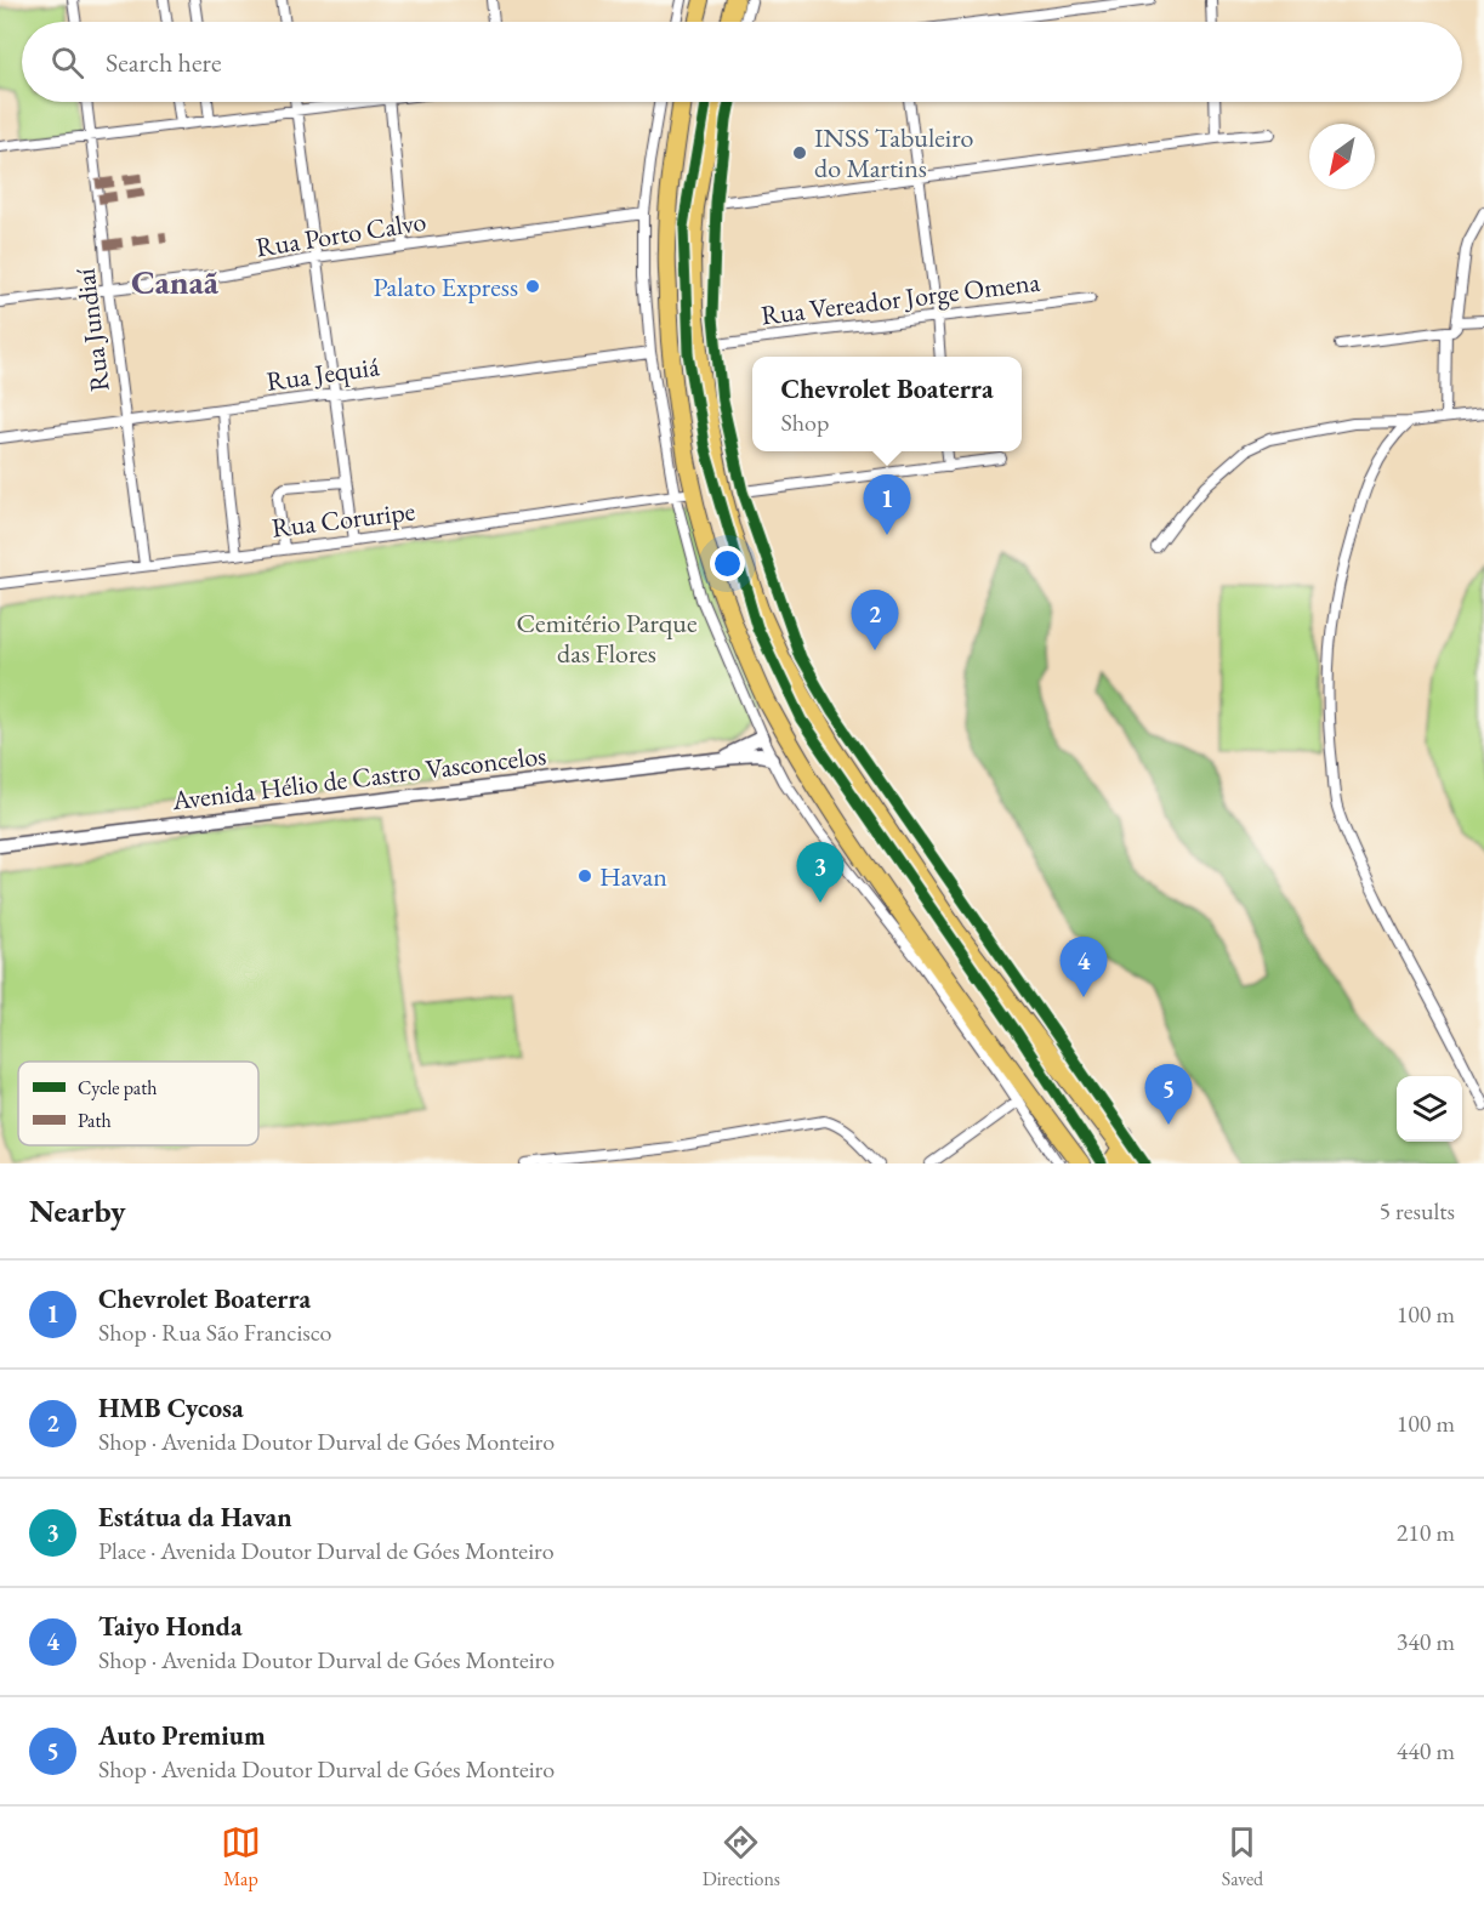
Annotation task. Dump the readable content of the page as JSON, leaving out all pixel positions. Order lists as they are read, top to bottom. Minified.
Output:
{"streets":{"street":["Rua Porto Calvo","Rua Vereador Jorge Omena","Rua Jundiaí","Rua Jequiá","Rua Coruripe","Avenida Hélio de Castro Vasconcelos"]},"crossings":[["Rua Porto Calvo","Rua Jundiaí"],["Rua Jundiaí","Rua Jequiá"],["Rua Jundiaí","Rua Coruripe"]],"districts":["Canaã"],"parks":["Cemitério Parque das Flores"],"places":["INSS Tabuleiro do Martins","Palato Express","Havan"],"legend":["Cycle path","Path"],"north":"bottom left","page":{"search":"Search here","popup":["Chevrolet Boaterra","Shop"],"pins":["1","2","3","4","5"],"heading":["Nearby","5 results"],"list":[{"mark":"1","name":"Chevrolet Boaterra","note":"Shop · Rua São Francisco","value":"100 m"},{"mark":"2","name":"HMB Cycosa","note":"Shop · Avenida Doutor Durval de Góes Monteiro","value":"100 m"},{"mark":"3","name":"Estátua da Havan","note":"Place · Avenida Doutor Durval de Góes Monteiro","value":"210 m"},{"mark":"4","name":"Taiyo Honda","note":"Shop · Avenida Doutor Durval de Góes Monteiro","value":"340 m"},{"mark":"5","name":"Auto Premium","note":"Shop · Avenida Doutor Durval de Góes Monteiro","value":"440 m"}],"nav":["Map","Directions","Saved"]}}
